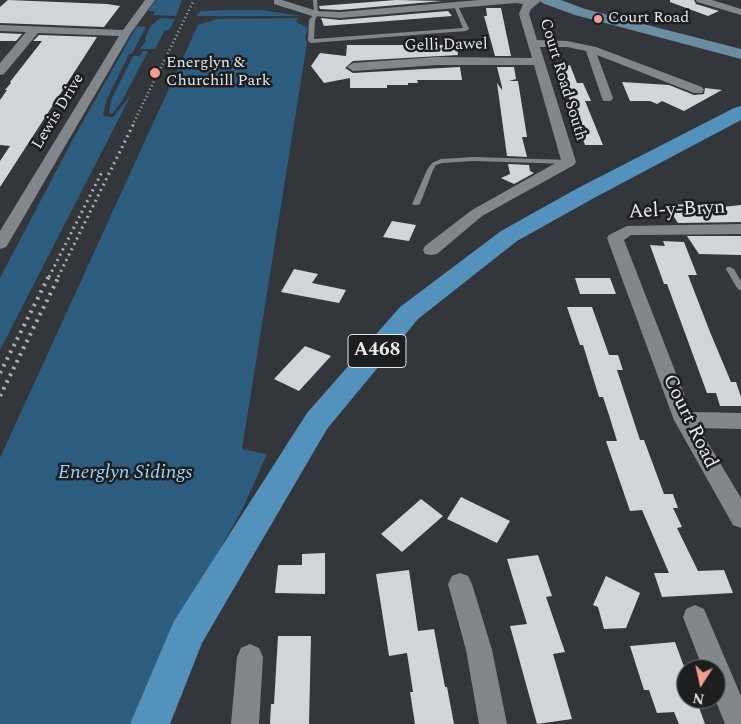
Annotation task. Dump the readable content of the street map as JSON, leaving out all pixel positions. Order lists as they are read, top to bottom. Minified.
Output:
{"streets":{"main road":["A468"],"street":["Gelli Dawel","Court Road South","Lewis Drive","Ael-y-Bryn","Court Road"]},"crossings":[["Gelli Dawel","Court Road South"],["Ael-y-Bryn","Court Road"]],"parks":["Energlyn Sidings"],"places":["Court Road","Energlyn & Churchill Park"],"north":"bottom"}
